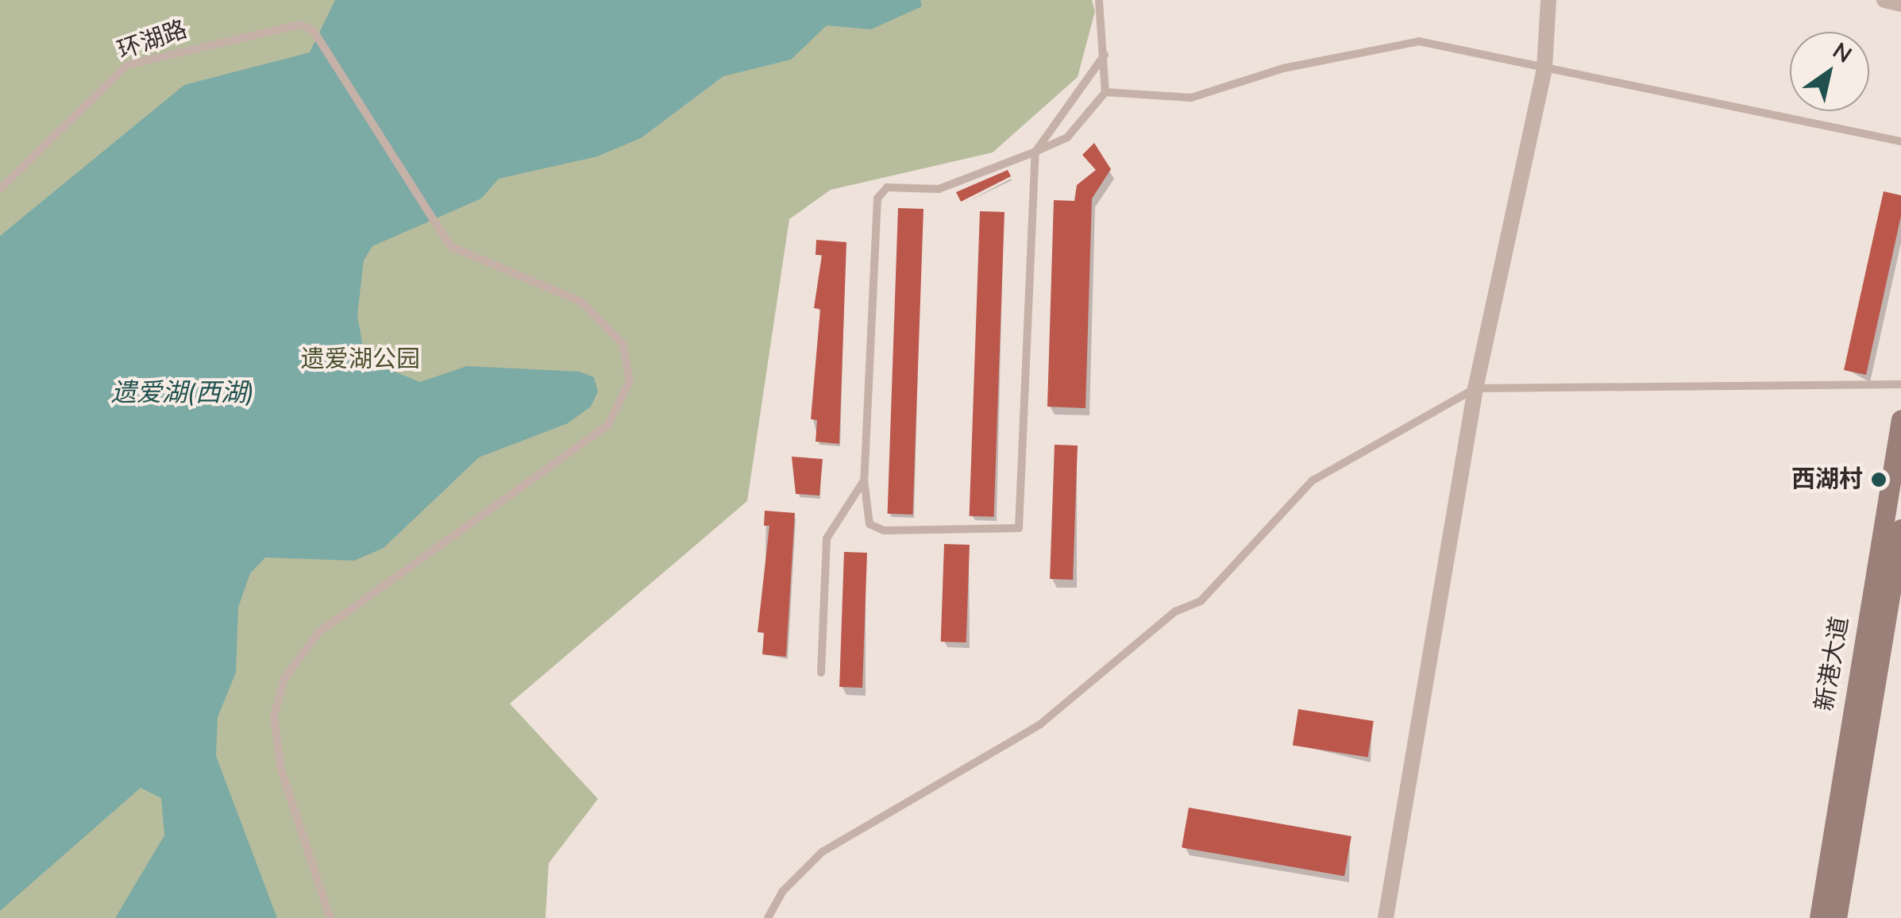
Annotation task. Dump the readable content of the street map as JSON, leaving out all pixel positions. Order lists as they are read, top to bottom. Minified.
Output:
{"streets":{"main road":["新港大道"],"lane":["环湖路"]},"water":["遗爱湖(西湖)"],"parks":["遗爱湖公园"],"places":["西湖村"],"north":"top right"}
